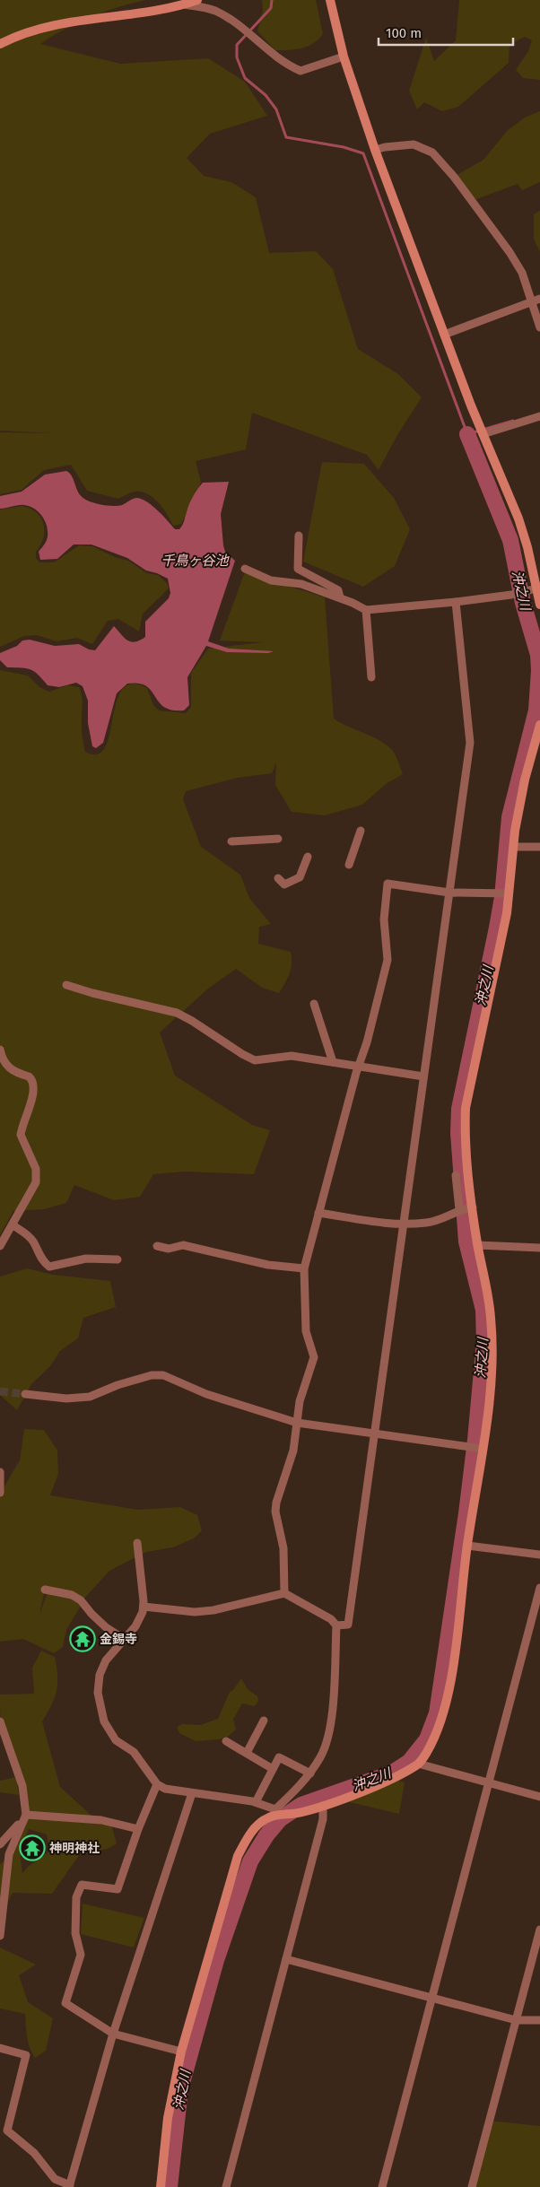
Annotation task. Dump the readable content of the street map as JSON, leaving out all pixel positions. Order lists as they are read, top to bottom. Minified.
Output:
{"water":["千鳥ヶ谷池","沖之川"],"places":{"temple":["金錫寺","神明神社"]},"scale_bar":"100 m"}
